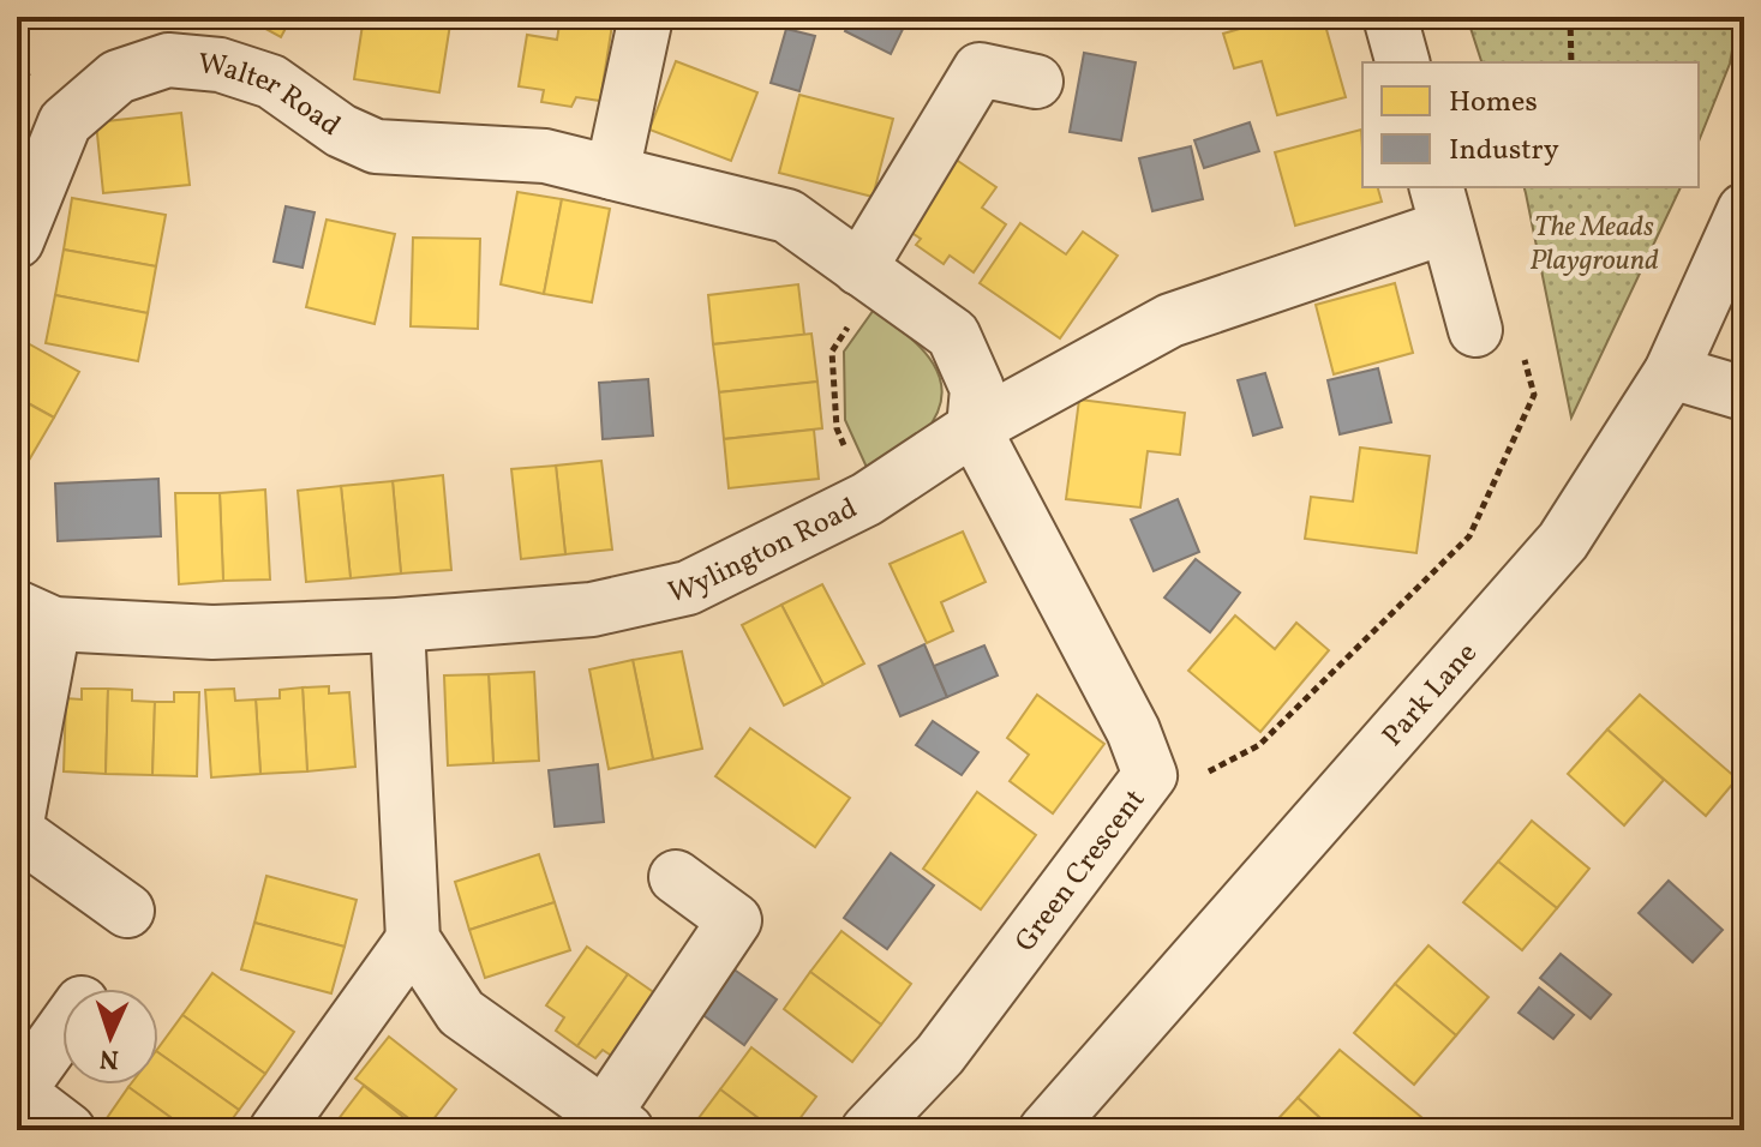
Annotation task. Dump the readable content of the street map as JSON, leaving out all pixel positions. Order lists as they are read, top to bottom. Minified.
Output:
{"streets":{"street":["Walter Road","Wylington Road","Park Lane","Green Crescent"]},"crossings":[["Walter Road","Wylington Road"],["Walter Road","Green Crescent"],["Wylington Road","Green Crescent"]],"parks":["The Meads Playground"],"legend":["Homes","Industry"],"north":"bottom"}
